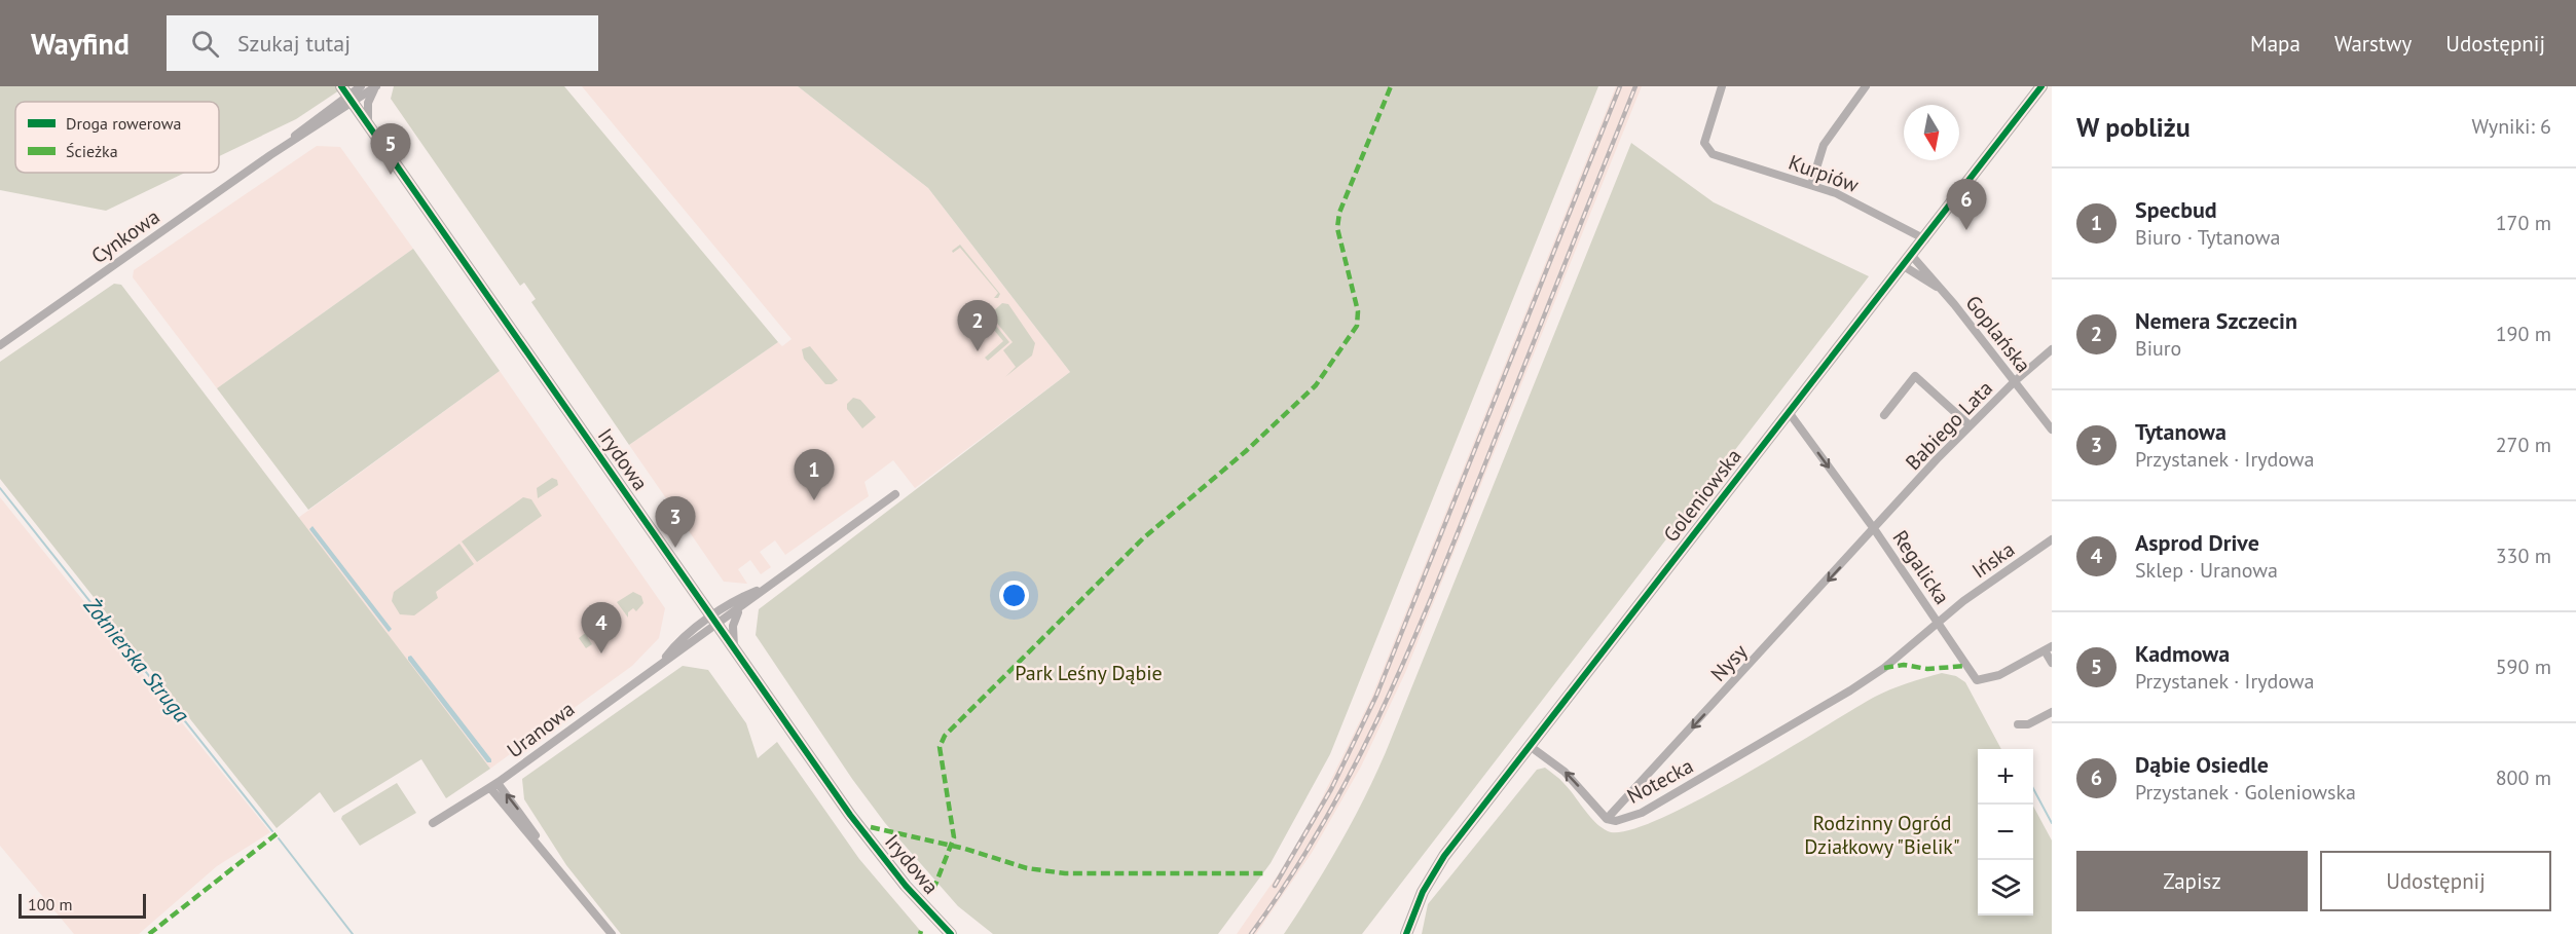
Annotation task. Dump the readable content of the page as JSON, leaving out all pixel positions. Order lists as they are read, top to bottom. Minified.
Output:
{"streets":{"street":["Kurpiów","Cynkowa","Goplańska","Babiego Lata","Irydowa","Goleniowska","Ińska","Regalicka","Nysy","Uranowa","Notecka"]},"crossings":[["Kurpiów","Goleniowska"],["Cynkowa","Irydowa"],["Goplańska","Babiego Lata"],["Goplańska","Goleniowska"],["Babiego Lata","Regalicka"],["Babiego Lata","Nysy"],["Irydowa","Uranowa"],["Goleniowska","Regalicka"],["Goleniowska","Notecka"],["Ińska","Regalicka"],["Regalicka","Nysy"],["Regalicka","Notecka"],["Nysy","Notecka"]],"one_way":["Nysy"],"water":["Żołnierska Struga"],"parks":["Park Leśny Dąbie","Rodzinny Ogród Działkowy \"Bielik\""],"legend":["Droga rowerowa","Ścieżka"],"scale_bar":"100 m","north":"bottom","page":{"header":"Wayfind","search":"Szukaj tutaj","nav":["Mapa","Warstwy","Udostępnij"],"heading":["W pobliżu","Wyniki: 6"],"pins":["5","6","2","1","3","4"],"list":[{"mark":"1","name":"Specbud","note":"Biuro · Tytanowa","value":"170 m"},{"mark":"2","name":"Nemera Szczecin","note":"Biuro","value":"190 m"},{"mark":"3","name":"Tytanowa","note":"Przystanek · Irydowa","value":"270 m"},{"mark":"4","name":"Asprod Drive","note":"Sklep · Uranowa","value":"330 m"},{"mark":"5","name":"Kadmowa","note":"Przystanek · Irydowa","value":"590 m"},{"mark":"6","name":"Dąbie Osiedle","note":"Przystanek · Goleniowska","value":"800 m"}],"map_buttons":["+","−"],"buttons":["Zapisz","Udostępnij"],"scale":"100 m"}}
